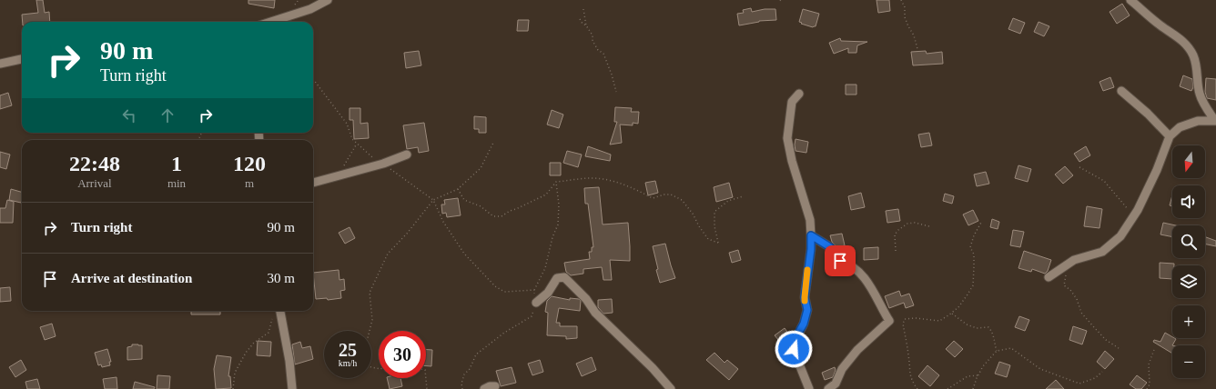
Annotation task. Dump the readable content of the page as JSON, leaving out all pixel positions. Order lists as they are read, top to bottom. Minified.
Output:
{"north":"bottom","page":{"turn":["90 m","Turn right"],"eta":["22:48","Arrival","1","min","120","m"],"map_buttons":["+","−"],"list":[{"name":"Turn right","value":"90 m"},{"name":"Arrive at destination","value":"30 m"}],"speed":"25 km/h","limit":"30"}}
